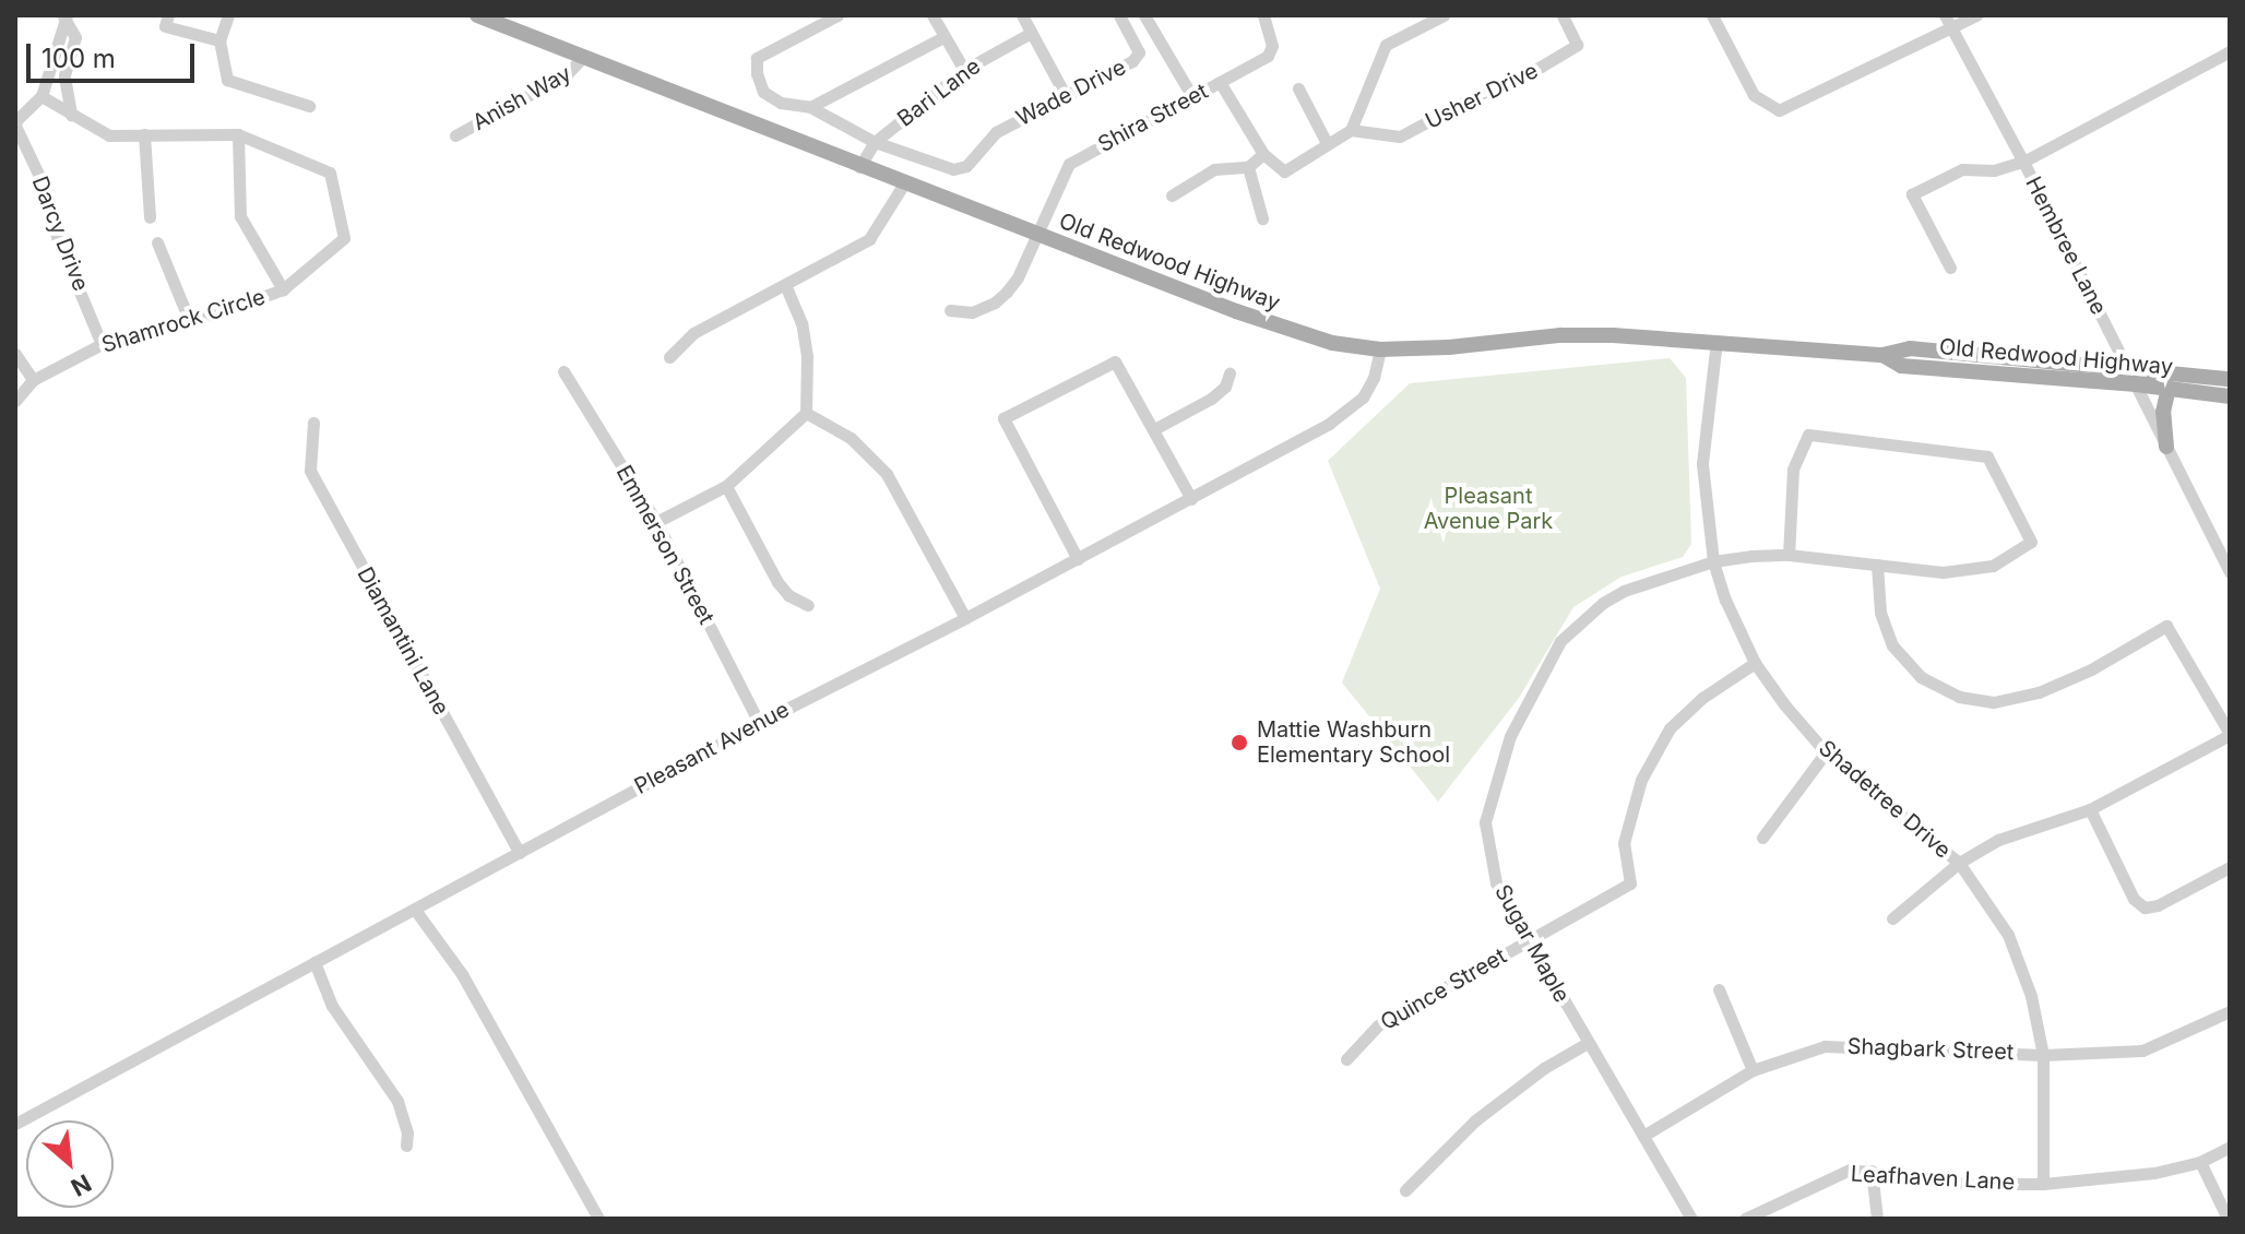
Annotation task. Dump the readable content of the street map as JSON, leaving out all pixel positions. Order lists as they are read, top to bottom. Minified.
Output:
{"streets":{"main road":["Old Redwood Highway"],"street":["Bari Lane","Wade Drive","Usher Drive","Anish Way","Shira Street","Darcy Drive","Hembree Lane","Shamrock Circle","Emmerson Street","Diamantini Lane","Pleasant Avenue","Shadetree Drive","Sugar Maple","Quince Street","Shagbark Street","Leafhaven Lane"]},"crossings":[["Bari Lane","Wade Drive"],["Bari Lane","Old Redwood Highway"],["Anish Way","Old Redwood Highway"],["Shira Street","Old Redwood Highway"],["Darcy Drive","Shamrock Circle"],["Hembree Lane","Old Redwood Highway"],["Old Redwood Highway","Pleasant Avenue"],["Old Redwood Highway","Shadetree Drive"],["Emmerson Street","Pleasant Avenue"],["Diamantini Lane","Pleasant Avenue"],["Shadetree Drive","Sugar Maple"],["Shadetree Drive","Quince Street"],["Shadetree Drive","Shagbark Street"],["Shadetree Drive","Leafhaven Lane"],["Sugar Maple","Quince Street"],["Sugar Maple","Shagbark Street"]],"parks":["Pleasant Avenue Park"],"places":["Mattie Washburn Elementary School"],"scale_bar":"100 m","north":"bottom right"}
